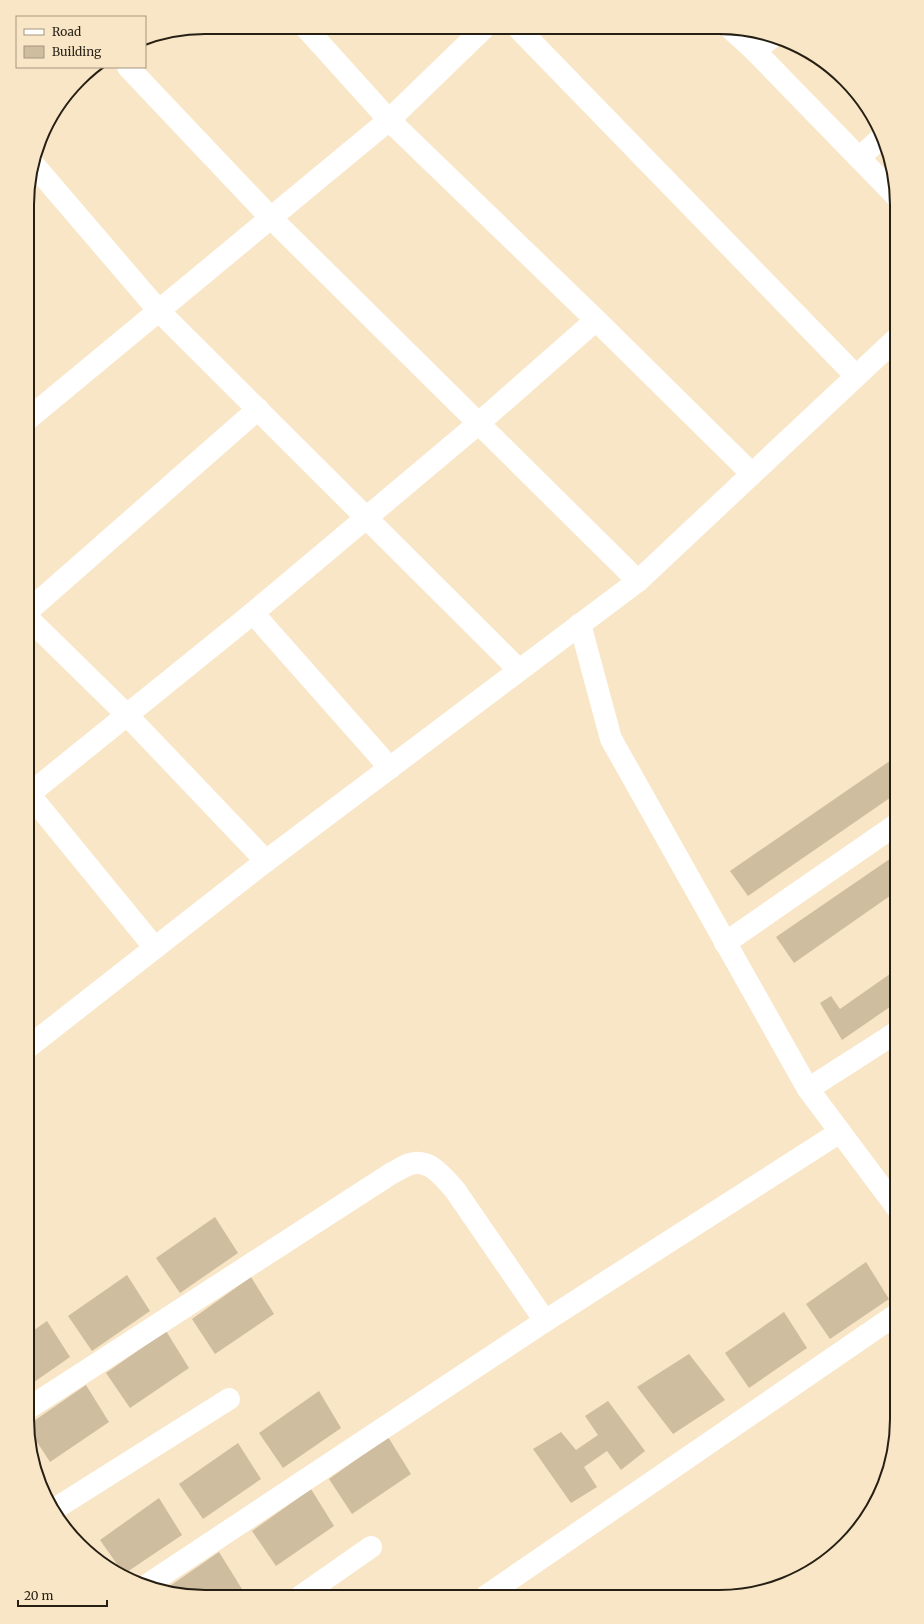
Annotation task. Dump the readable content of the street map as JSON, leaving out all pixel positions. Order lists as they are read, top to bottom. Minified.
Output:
{"legend":["Road","Building"],"scale_bar":"20 m"}
